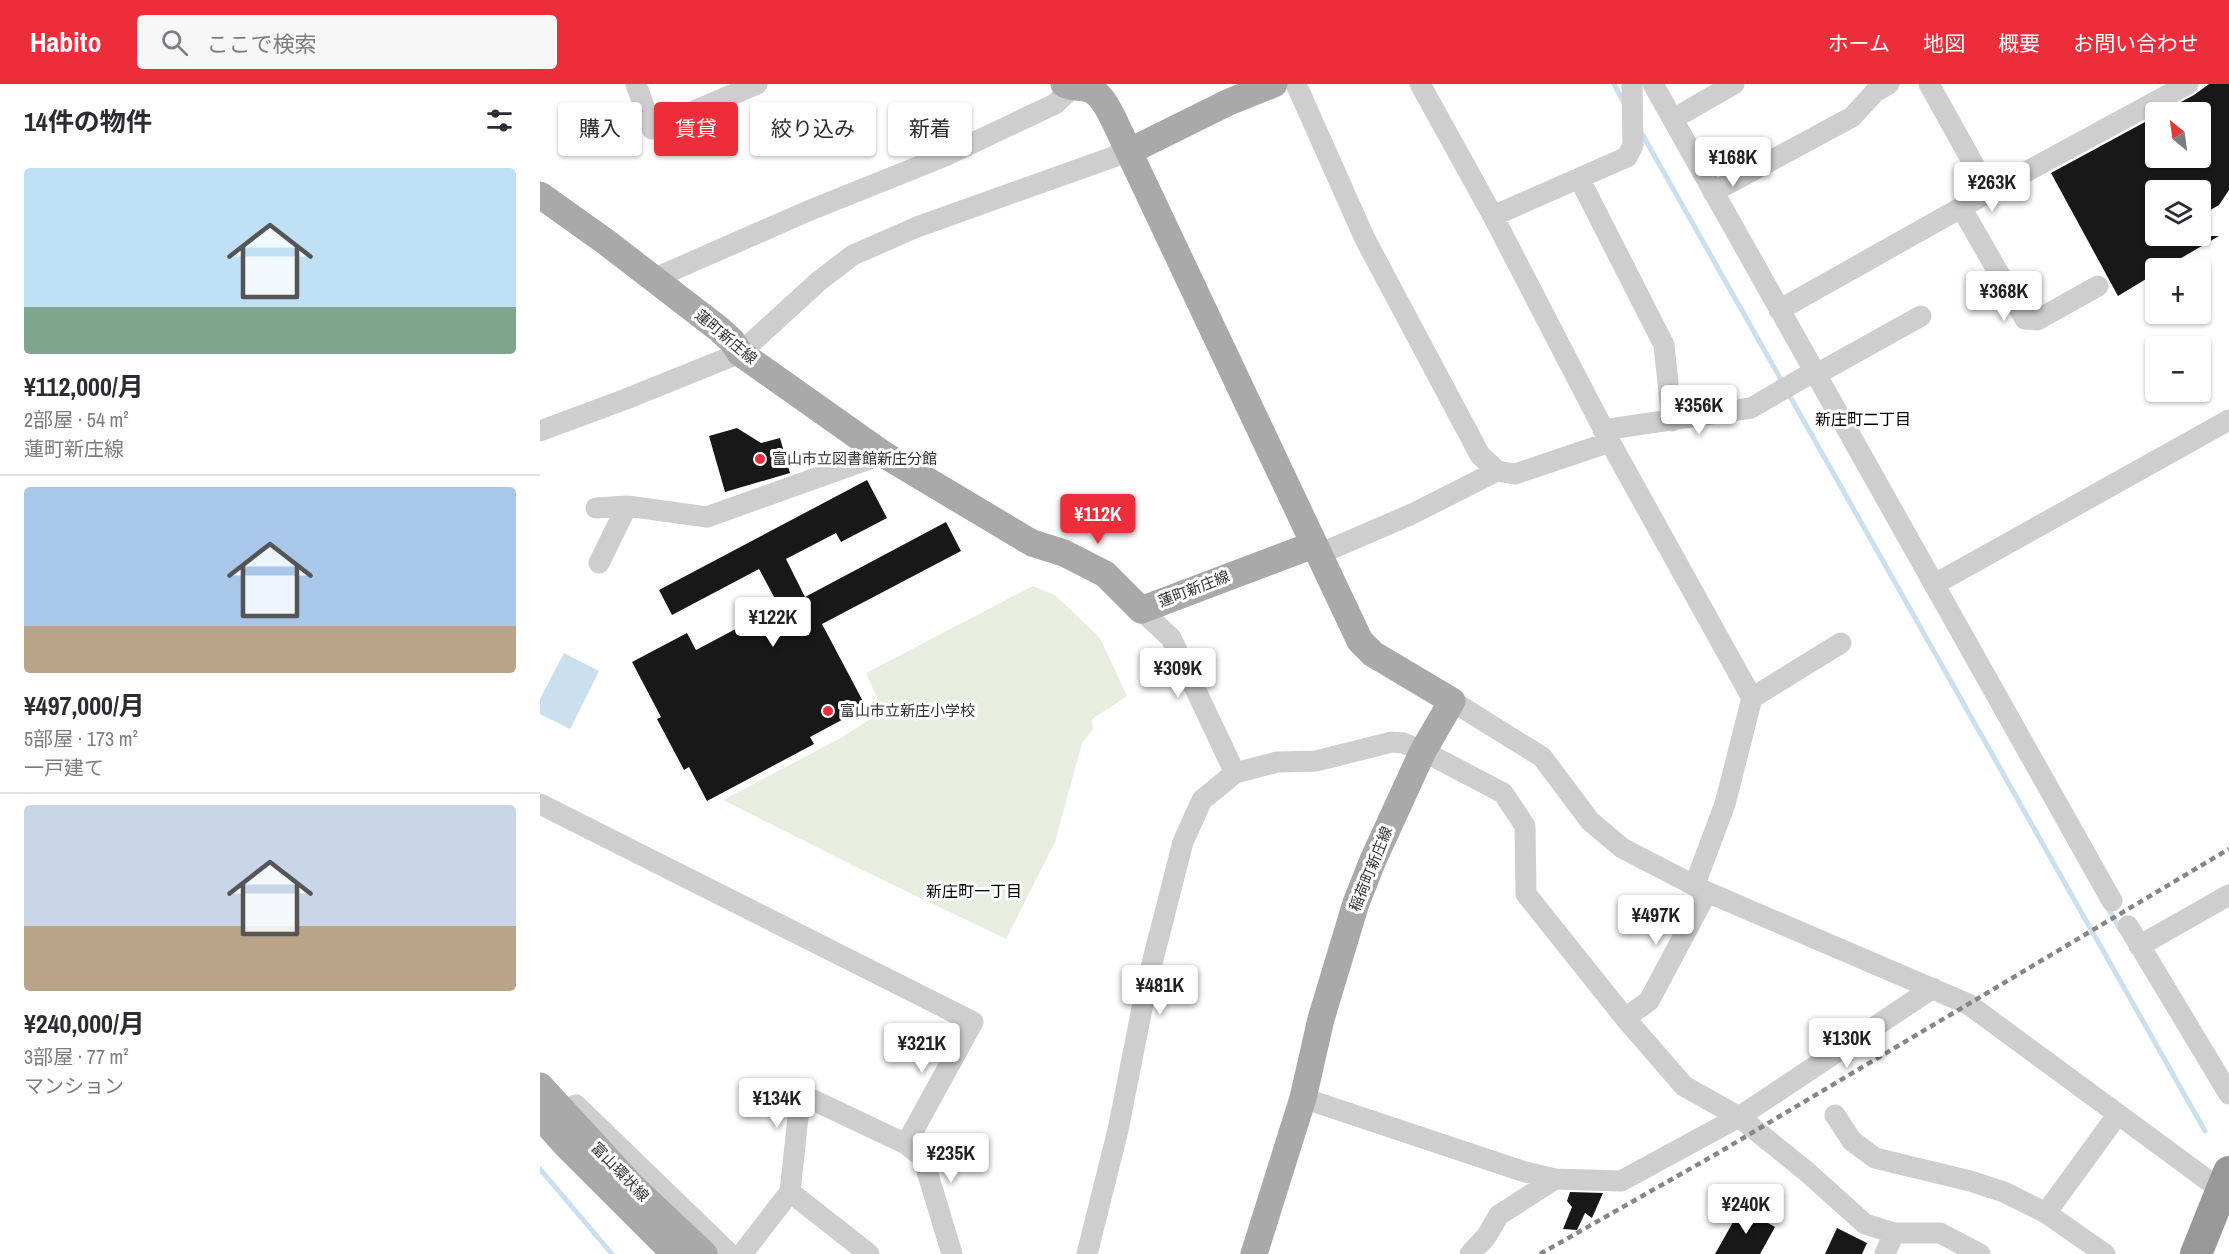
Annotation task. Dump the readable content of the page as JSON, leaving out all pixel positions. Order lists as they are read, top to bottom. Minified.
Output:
{"streets":{"main road":["蓮町新庄線","稲荷町新庄線","富山環状線"]},"districts":["新庄町二丁目","新庄町一丁目"],"places":["富山市立図書館新庄分館","富山市立新庄小学校"],"north":"top left","page":{"header":"Habito","search":"ここで検索","nav":["ホーム","地図","概要","お問い合わせ"],"heading":"14件の物件","map_buttons":["+","−"],"chip":["購入","賃貸","絞り込み","新着"],"price":["¥168K","¥263K","¥368K","¥356K","¥112K","¥122K","¥309K","¥497K","¥481K","¥130K","¥321K","¥134K","¥235K","¥240K"],"list":[{"name":"¥112,000/月","note":"2部屋 · 54 m² · 蓮町新庄線"},{"name":"¥497,000/月","note":"5部屋 · 173 m² · 一戸建て"},{"name":"¥240,000/月","note":"3部屋 · 77 m² · マンション"}]}}
